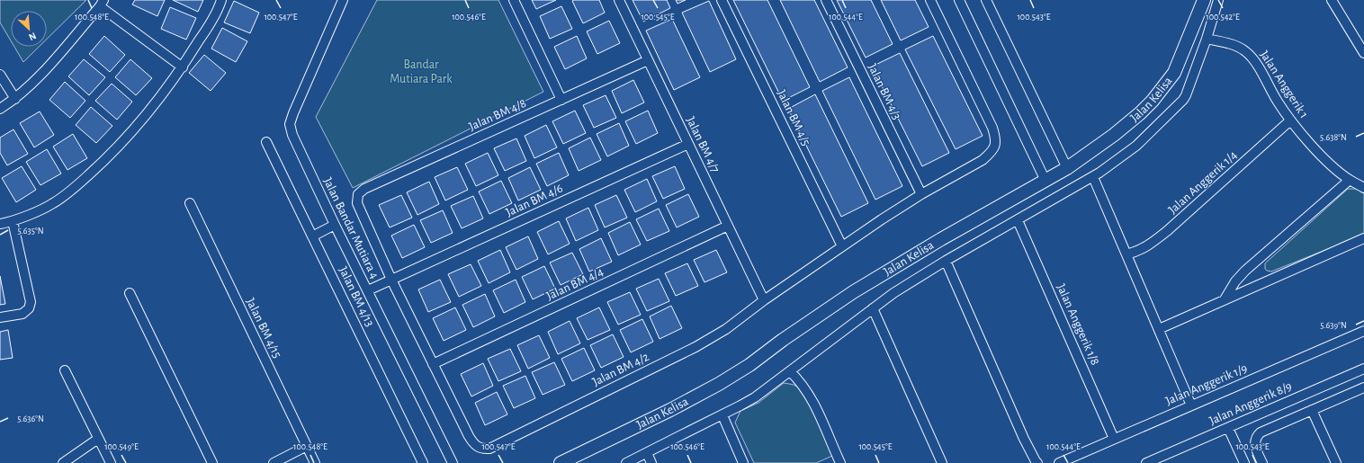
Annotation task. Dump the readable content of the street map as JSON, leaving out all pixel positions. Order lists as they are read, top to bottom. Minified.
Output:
{"streets":{"main road":["Jalan Kelisa"],"street":["Jalan Anggerik 1","Jalan BM 4/3","Jalan BM 4/8","Jalan BM 4/5","Jalan BM 4/7","Jalan Anggerik 1/4","Jalan BM 4/6","Jalan Bandar Mutiara 4","Jalan BM 4/4","Jalan BM 4/13","Jalan Anggerik 1/8","Jalan BM 4/15","Jalan BM 4/2","Jalan Anggerik 1/9","Jalan Anggerik 8/9"]},"crossings":[["Jalan Anggerik 1","Jalan Anggerik 1/4"],["Jalan BM 4/3","Jalan BM 4/2"],["Jalan BM 4/8","Jalan BM 4/7"],["Jalan BM 4/8","Jalan BM 4/6"],["Jalan BM 4/5","Jalan BM 4/2"],["Jalan BM 4/7","Jalan BM 4/6"],["Jalan BM 4/7","Jalan BM 4/4"],["Jalan BM 4/7","Jalan BM 4/2"],["Jalan BM 4/6","Jalan Bandar Mutiara 4"],["Jalan BM 4/4","Jalan BM 4/2"],["Jalan Anggerik 1/8","Jalan Anggerik 1/9"]],"parks":["Bandar Mutiara Park"],"north":"bottom right","coordinates":["100.548°E","100.547°E","100.546°E","100.545°E","100.544°E","100.542°E","100.543°E","5.638°N","5.635°N","5.639°N","5.636°N","100.549°E"]}
